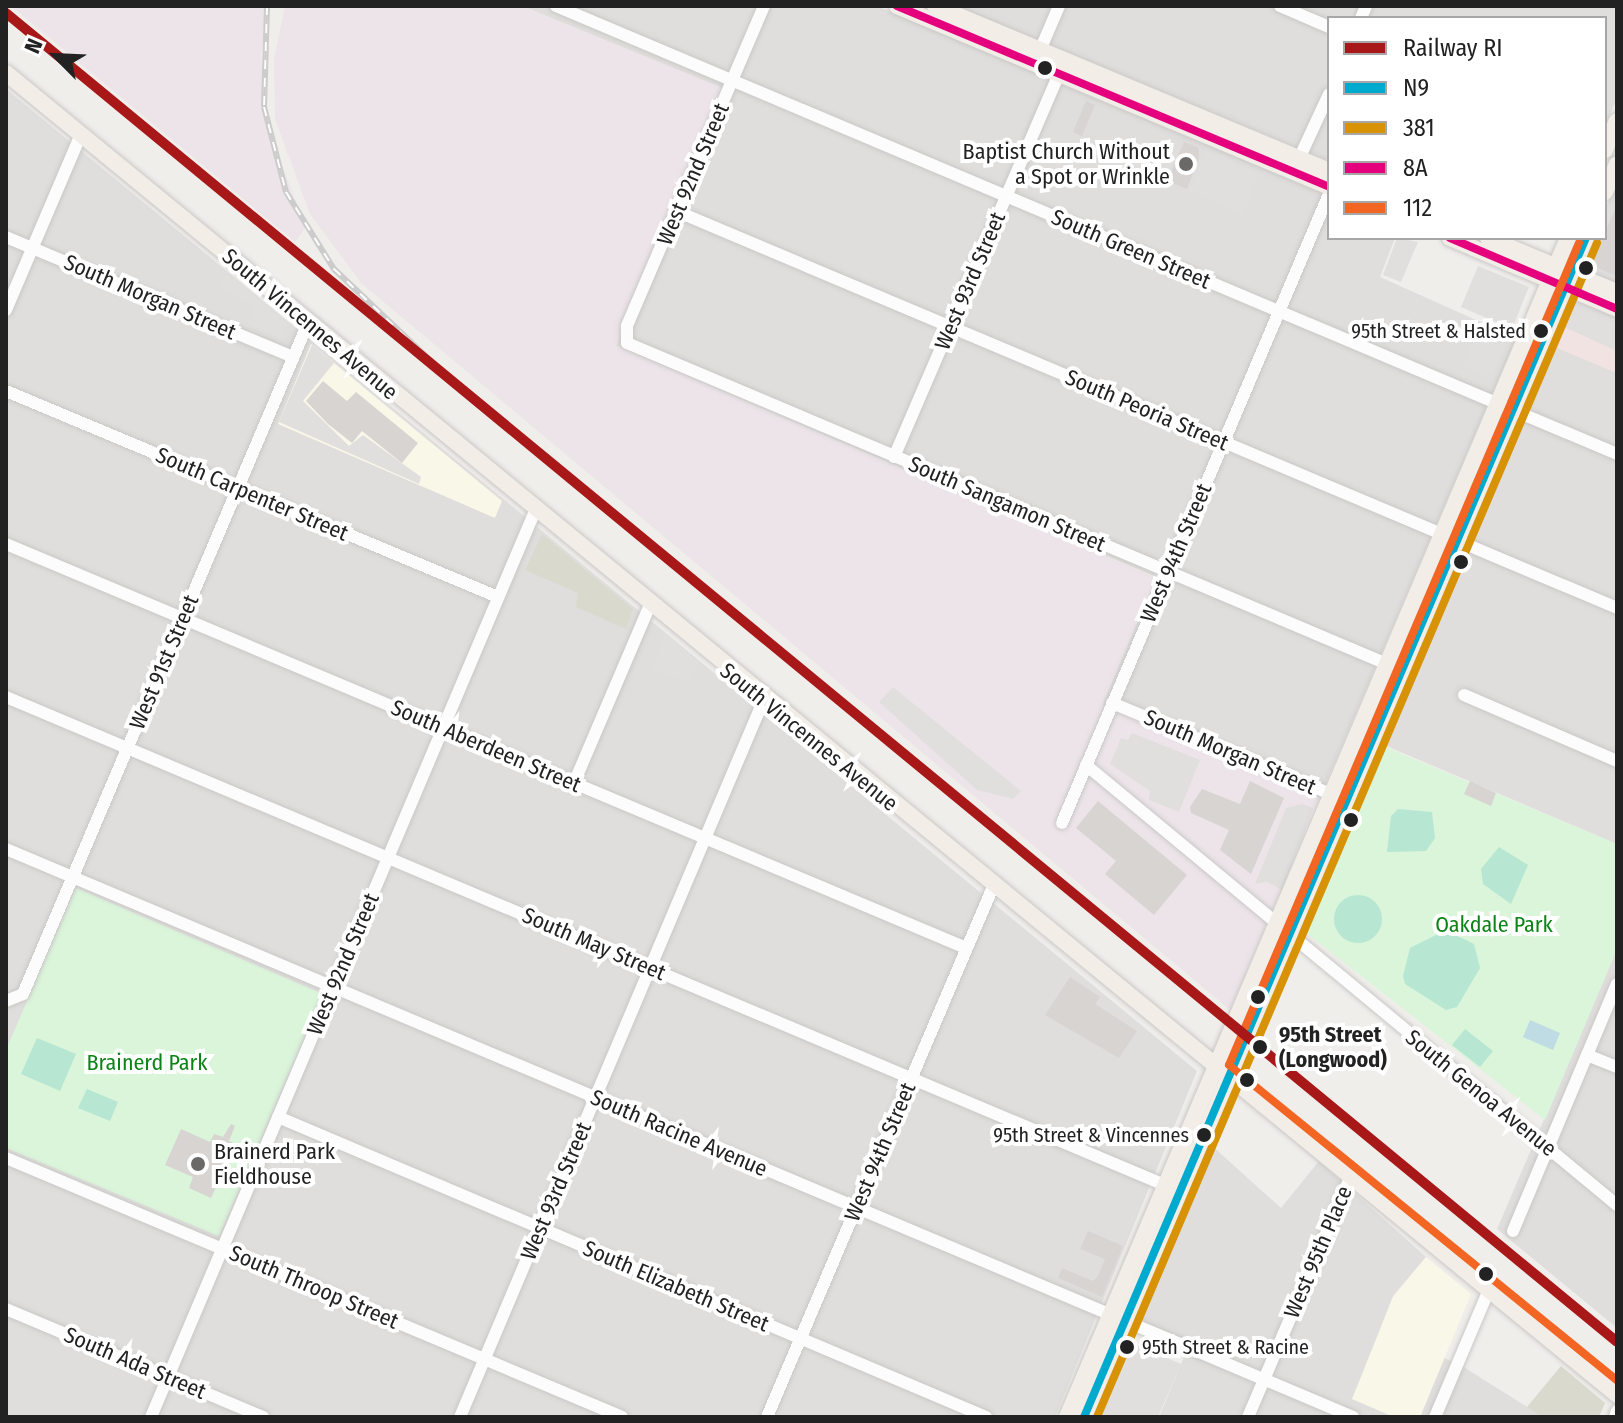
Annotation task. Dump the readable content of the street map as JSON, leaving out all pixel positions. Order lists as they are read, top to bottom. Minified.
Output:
{"streets":{"main road":["South Vincennes Avenue"],"street":["West 92nd Street","South Green Street","West 93rd Street","South Morgan Street","South Peoria Street","South Carpenter Street","South Sangamon Street","West 94th Street","West 91st Street","South Aberdeen Street","South May Street","South Genoa Avenue","South Racine Avenue","West 95th Place","South Elizabeth Street","South Throop Street","South Ada Street"]},"crossings":[["West 92nd Street","South Green Street"],["West 92nd Street","South Vincennes Avenue"],["West 92nd Street","South Peoria Street"],["West 92nd Street","South Carpenter Street"],["West 92nd Street","South Sangamon Street"],["West 92nd Street","South Aberdeen Street"],["West 92nd Street","South May Street"],["West 92nd Street","South Racine Avenue"],["West 92nd Street","South Elizabeth Street"],["West 92nd Street","South Throop Street"],["West 92nd Street","South Ada Street"],["South Green Street","West 93rd Street"],["South Green Street","West 94th Street"],["West 93rd Street","South Vincennes Avenue"],["West 93rd Street","South Peoria Street"],["West 93rd Street","South Sangamon Street"],["West 93rd Street","South Aberdeen Street"],["West 93rd Street","South May Street"],["West 93rd Street","South Racine Avenue"],["West 93rd Street","South Elizabeth Street"],["West 93rd Street","South Throop Street"],["South Morgan Street","West 94th Street"],["South Morgan Street","West 91st Street"],["South Vincennes Avenue","West 94th Street"],["South Vincennes Avenue","West 91st Street"],["South Vincennes Avenue","West 95th Place"],["South Peoria Street","West 94th Street"],["South Carpenter Street","West 91st Street"],["South Sangamon Street","West 94th Street"],["West 94th Street","South Aberdeen Street"],["West 94th Street","South May Street"],["West 94th Street","South Genoa Avenue"],["West 94th Street","South Racine Avenue"],["West 94th Street","South Elizabeth Street"],["West 91st Street","South Aberdeen Street"],["West 91st Street","South May Street"],["West 91st Street","South Racine Avenue"],["South Racine Avenue","West 95th Place"]],"parks":["Oakdale Park","Brainerd Park"],"places":["Baptist Church Without a Spot or Wrinkle","95th Street & Halsted","95th Street (Longwood)","95th Street & Vincennes","Brainerd Park Fieldhouse","95th Street & Racine"],"lines":["transit line 8A","rail line RI","transit line N9","transit line 381","transit line 112"],"legend":["Railway RI","N9","381","8A","112"],"north":"top left"}
